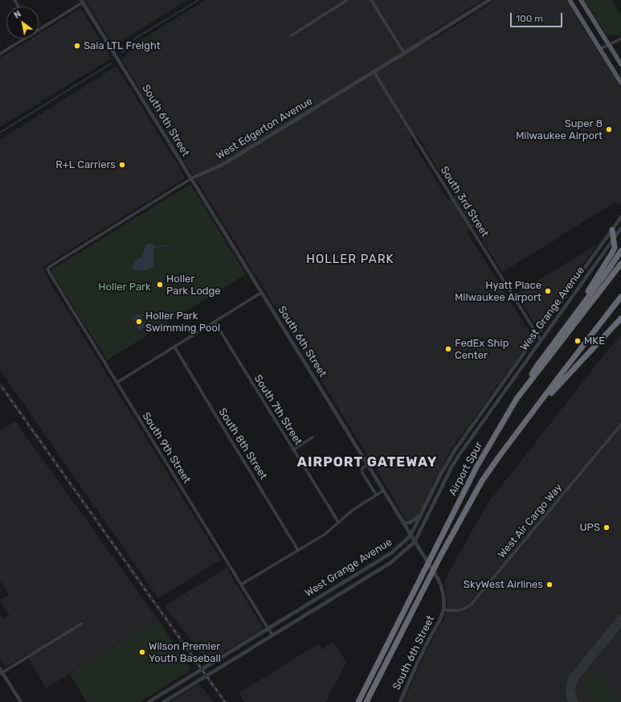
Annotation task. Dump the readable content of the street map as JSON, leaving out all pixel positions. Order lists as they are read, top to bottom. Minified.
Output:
{"streets":{"highway":["Airport Spur"],"street":["South 6th Street","West Edgerton Avenue","South 3rd Street","West Grange Avenue","South 7th Street","South 8th Street","South 9th Street","West Air Cargo Way"]},"crossings":[["South 6th Street","West Edgerton Avenue"],["South 6th Street","West Grange Avenue"],["South 6th Street","West Air Cargo Way"],["West Edgerton Avenue","South 3rd Street"],["West Edgerton Avenue","South 9th Street"],["South 3rd Street","West Grange Avenue"],["West Grange Avenue","South 9th Street"]],"districts":["HOLLER PARK","AIRPORT GATEWAY"],"parks":["Holler Park"],"places":["Saia LTL Freight","Super 8 Milwaukee Airport","R+L Carriers","Holler Park Lodge","Hyatt Place Milwaukee Airport","Holler Park Swimming Pool","MKE","FedEx Ship Center","UPS","SkyWest Airlines","Wilson Premier Youth Baseball"],"scale_bar":"100 m","north":"top left"}
